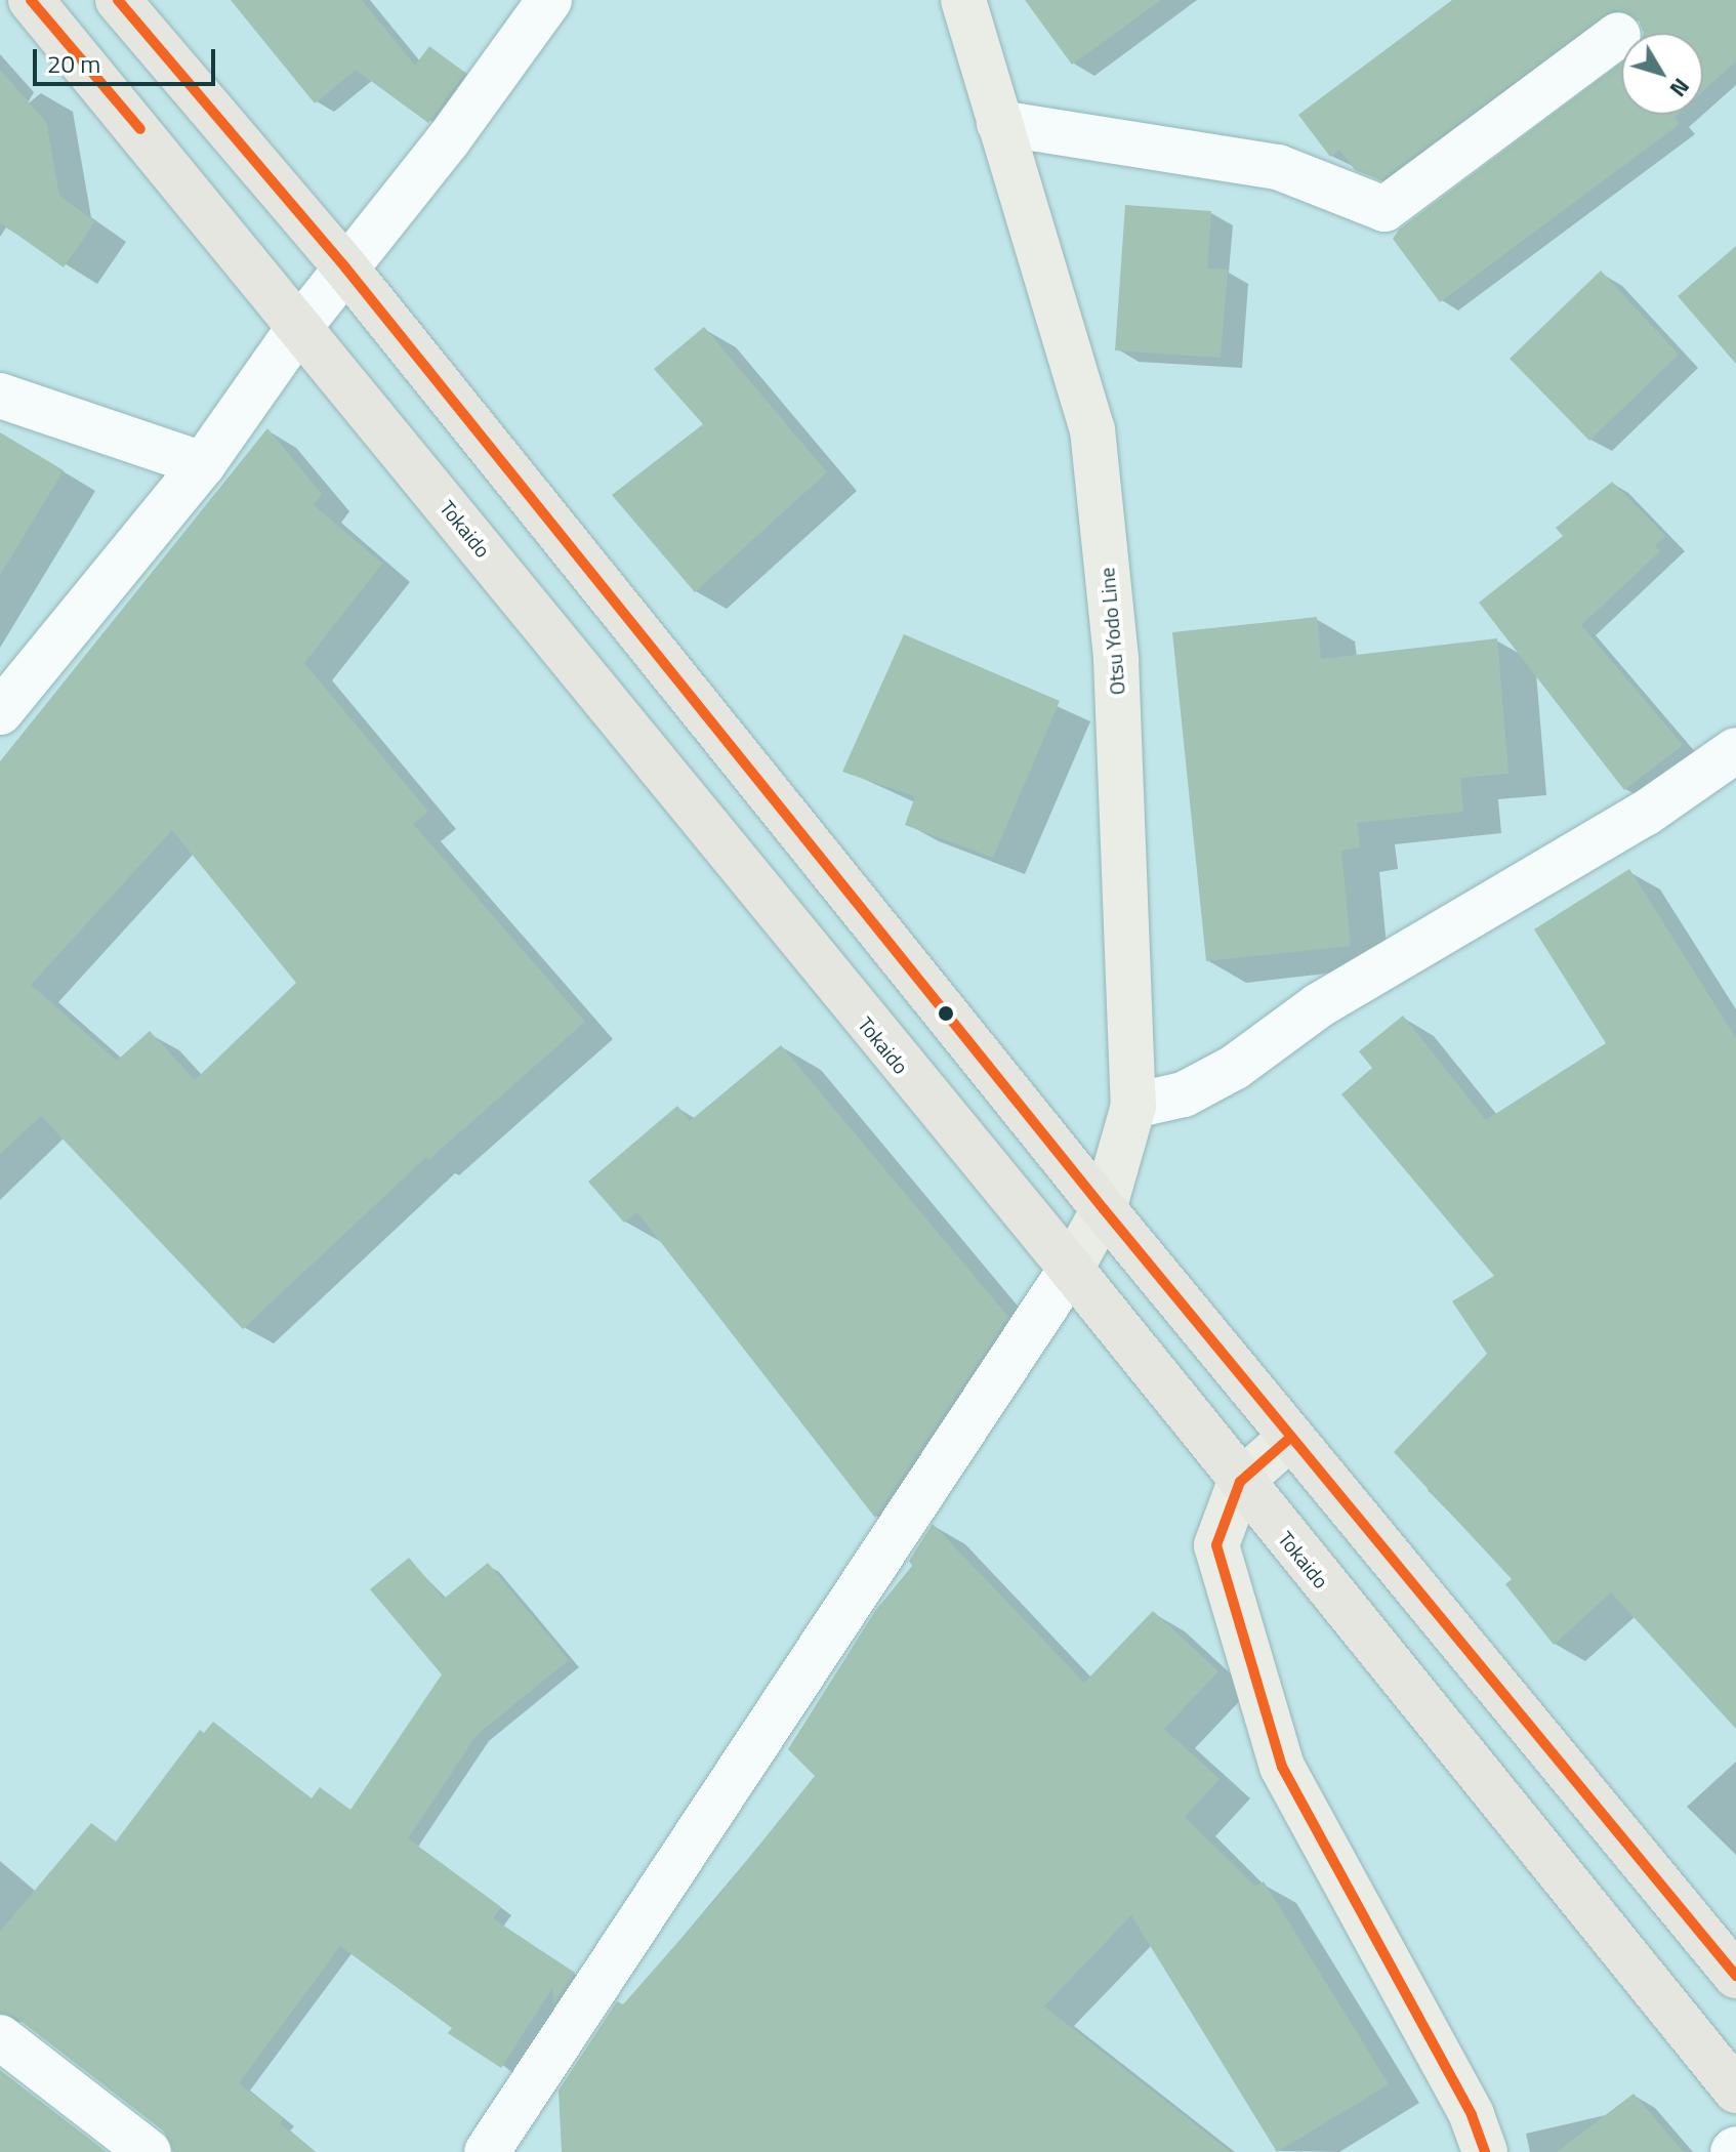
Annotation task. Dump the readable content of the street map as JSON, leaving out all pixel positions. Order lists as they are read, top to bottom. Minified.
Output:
{"streets":{"highway":["Tokaido"],"main road":["Otsu Yodo Line"]},"crossings":[["Tokaido","Otsu Yodo Line"]],"scale_bar":"20 m","north":"bottom right"}
